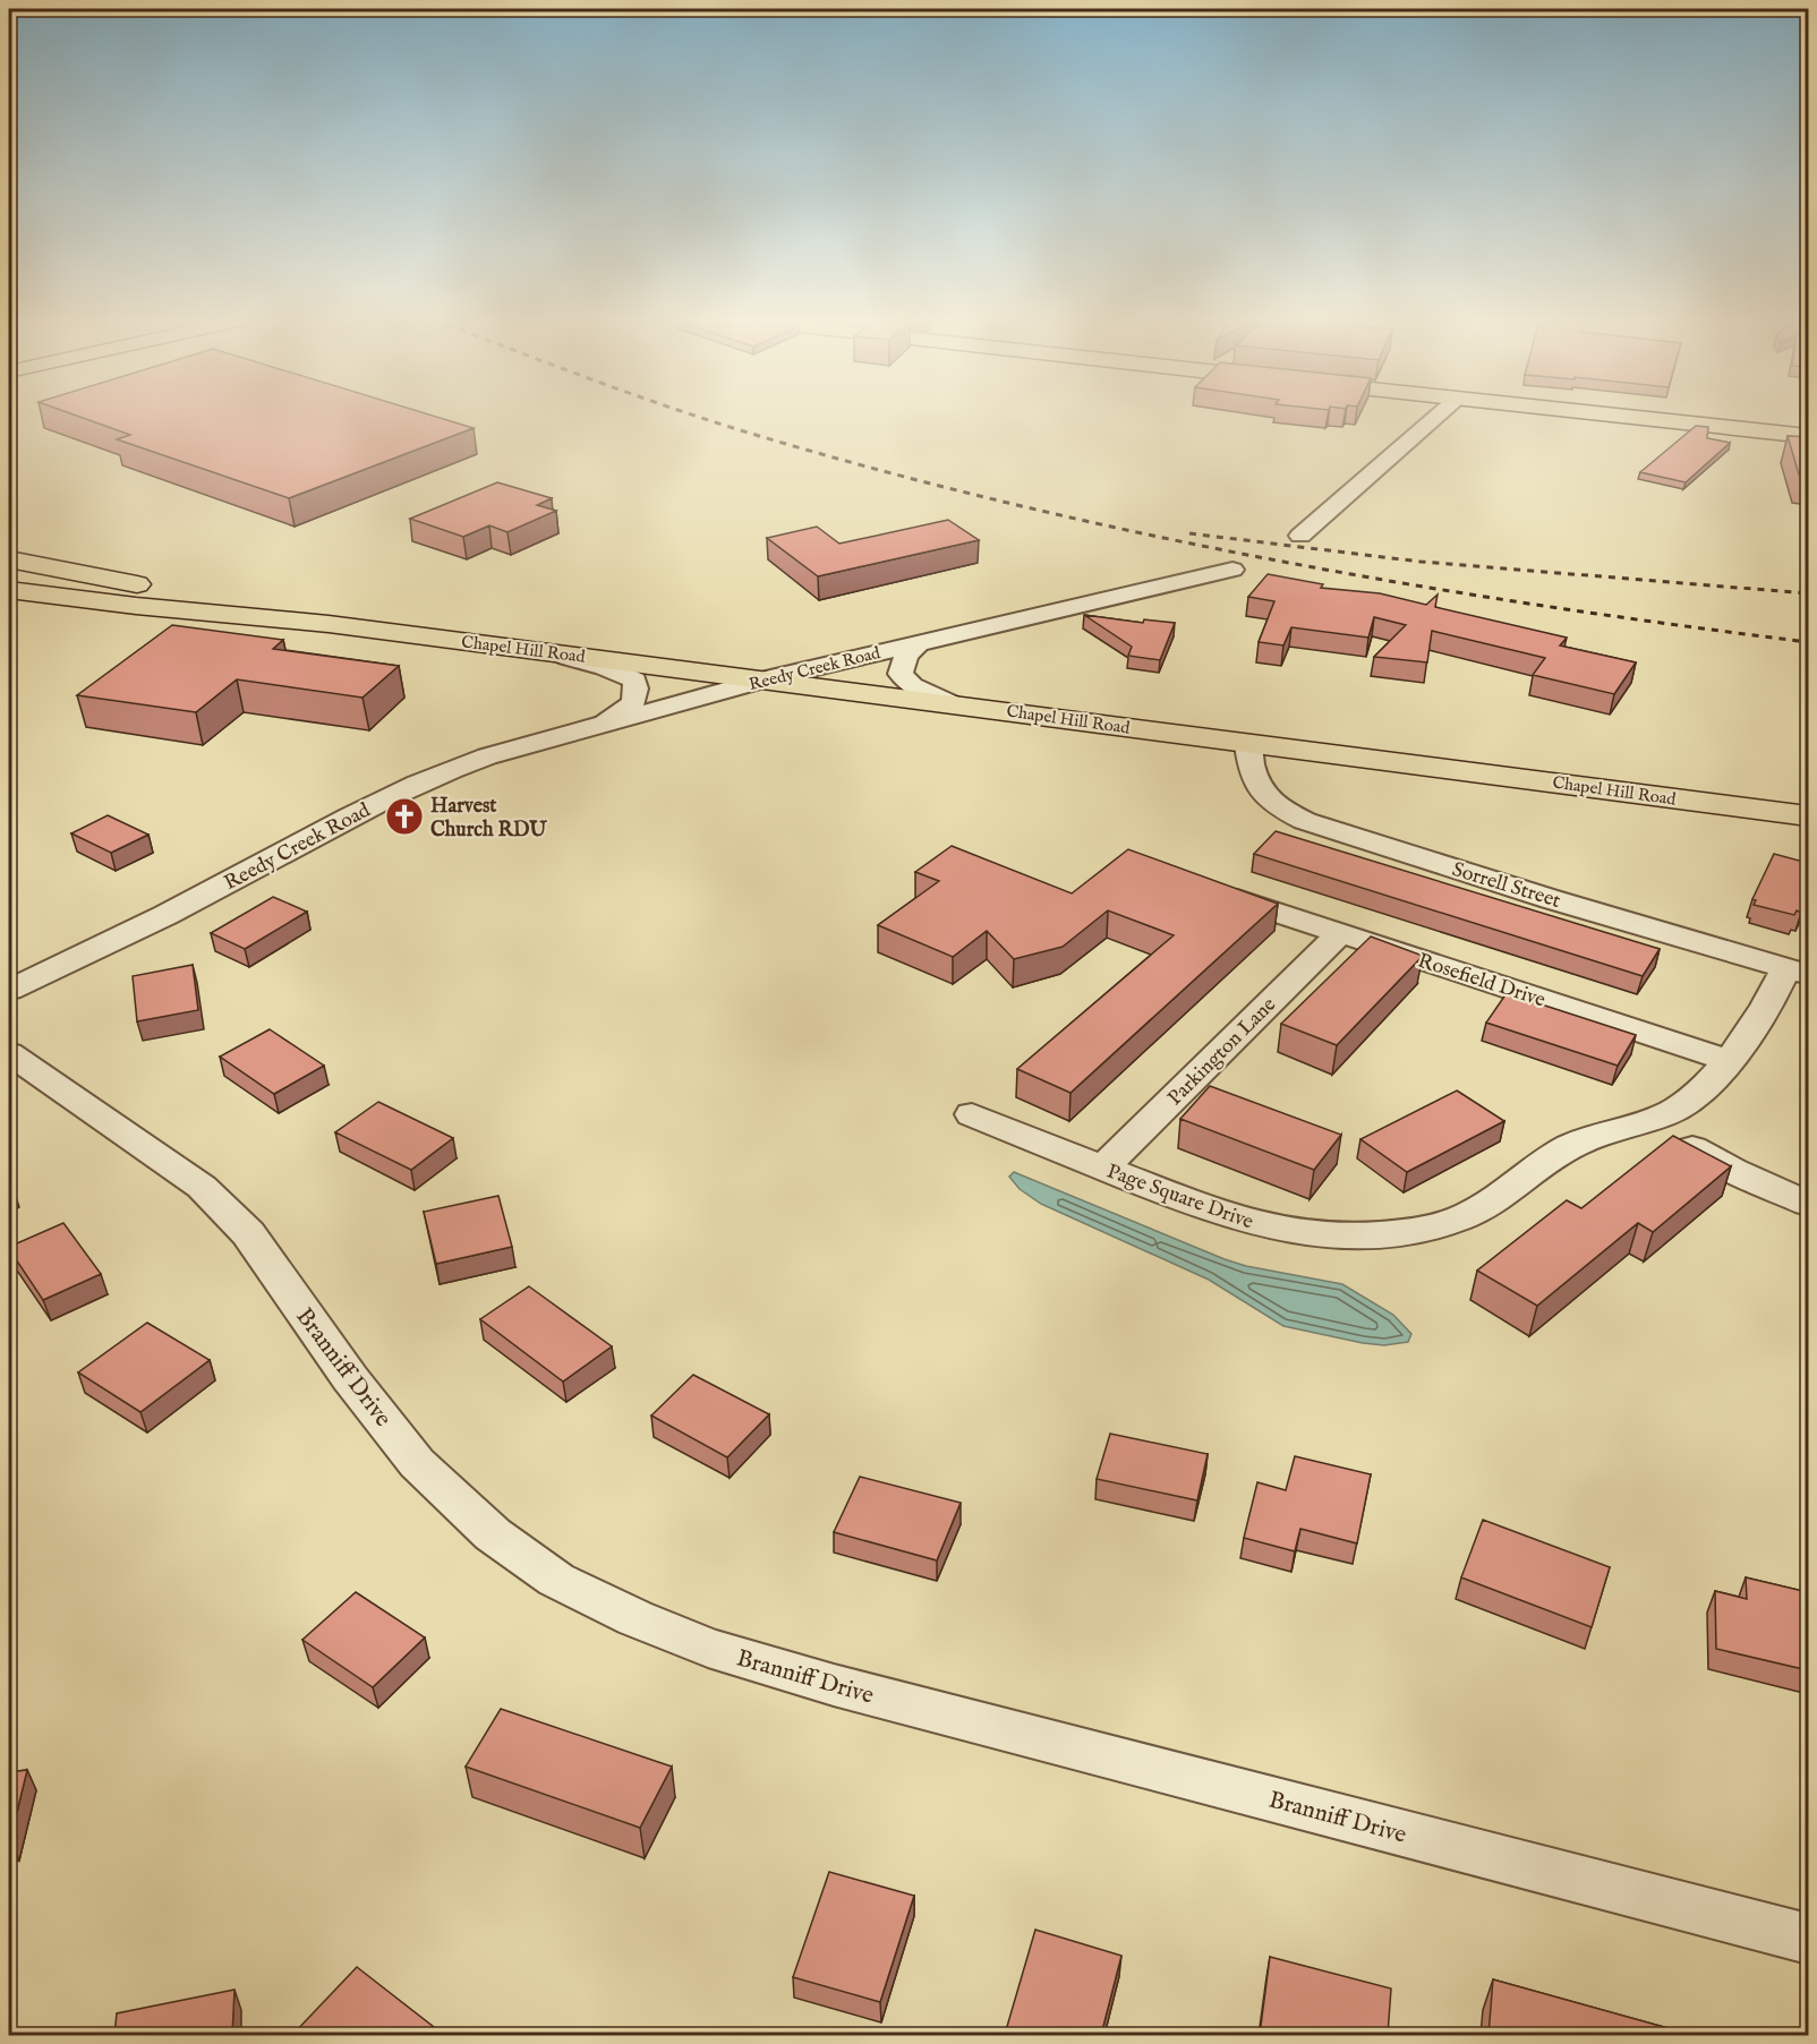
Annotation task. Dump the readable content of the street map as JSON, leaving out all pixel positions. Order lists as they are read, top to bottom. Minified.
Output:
{"streets":{"main road":["Chapel Hill Road"],"street":["Reedy Creek Road","Sorrell Street","Rosefield Drive","Parkington Lane","Page Square Drive","Branniff Drive"]},"crossings":[["Chapel Hill Road","Reedy Creek Road"],["Chapel Hill Road","Sorrell Street"],["Sorrell Street","Page Square Drive"],["Rosefield Drive","Parkington Lane"],["Rosefield Drive","Page Square Drive"],["Parkington Lane","Page Square Drive"]],"places":{"church":["Harvest Church RDU"]}}
